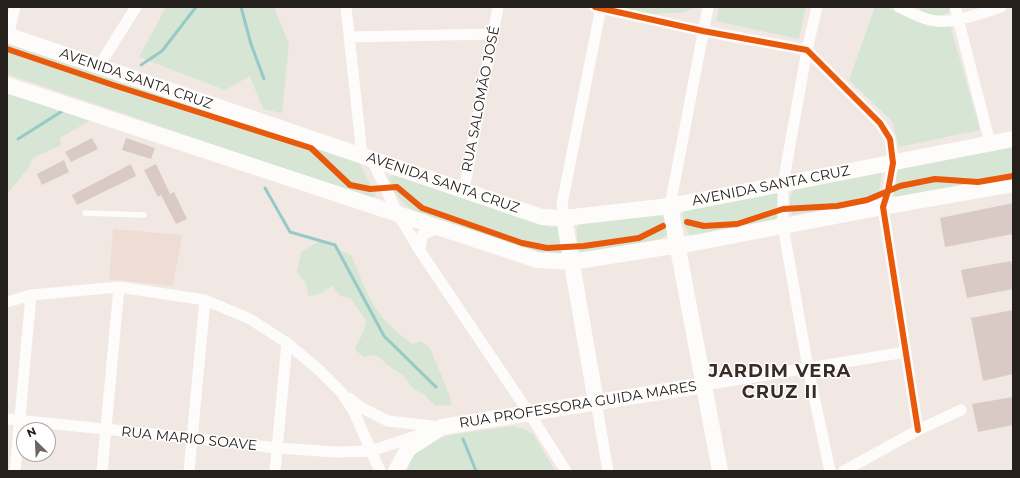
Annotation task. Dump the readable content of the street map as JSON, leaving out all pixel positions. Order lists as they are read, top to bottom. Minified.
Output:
{"streets":{"main road":["AVENIDA SANTA CRUZ","RUA PROFESSORA GUIDA MARES"],"street":["RUA SALOMÃO JOSÉ","RUA MARIO SOAVE"]},"crossings":[["AVENIDA SANTA CRUZ","RUA SALOMÃO JOSÉ"],["RUA PROFESSORA GUIDA MARES","RUA MARIO SOAVE"]],"districts":["JARDIM VERA CRUZ II"],"north":"top left"}
